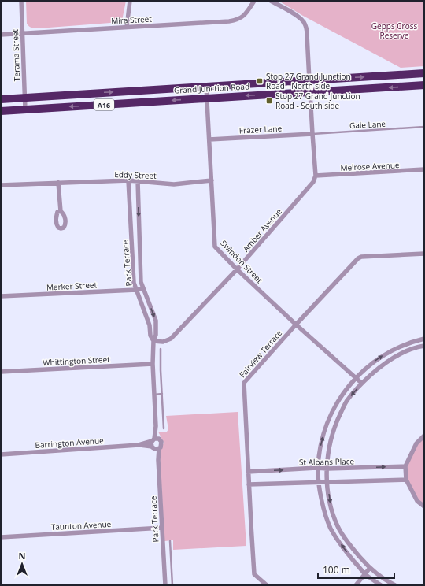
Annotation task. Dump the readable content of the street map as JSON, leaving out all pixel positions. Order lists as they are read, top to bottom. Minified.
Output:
{"streets":{"highway":["Grand Junction Road","A16"],"street":["Mira Street","Terama Street","Frazer Lane","Melrose Avenue","Eddy Street","Amber Avenue","Swindon Street","Park Terrace","Marker Street","Fairview Terrace","Whittington Street","Barrington Avenue","St Albans Place","Taunton Avenue"],"lane":["Gale Lane"]},"crossings":[["Mira Street","Terama Street"],["Terama Street","Grand Junction Road"],["Grand Junction Road","Swindon Street"],["Gale Lane","Frazer Lane"],["Frazer Lane","Swindon Street"],["Melrose Avenue","Amber Avenue"],["Eddy Street","Swindon Street"],["Eddy Street","Park Terrace"],["Amber Avenue","Swindon Street"],["Amber Avenue","Park Terrace"],["Swindon Street","Fairview Terrace"],["Park Terrace","Marker Street"],["Park Terrace","Whittington Street"],["Park Terrace","Barrington Avenue"],["Park Terrace","Taunton Avenue"],["Fairview Terrace","St Albans Place"]],"parks":["Gepps Cross Reserve"],"places":{"transit":["Stop 27 Grand Junction Road - North side","Stop 27 Grand Junction Road - South side"]},"scale_bar":"100 m","north":"top"}
